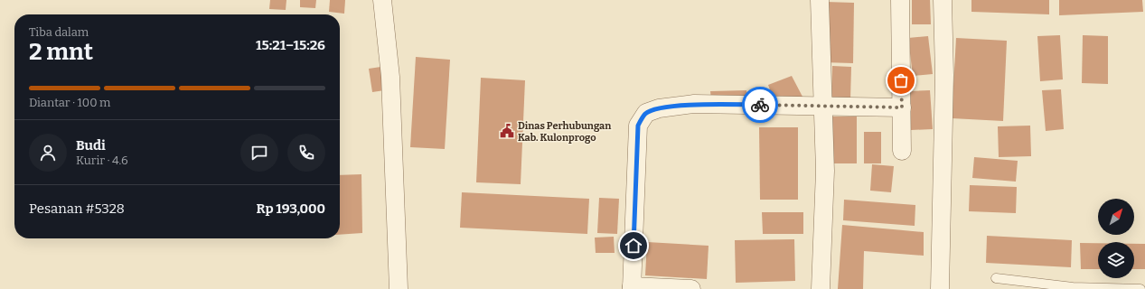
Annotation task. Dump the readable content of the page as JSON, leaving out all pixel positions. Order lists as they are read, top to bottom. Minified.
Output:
{"places":{"public building":["Dinas Perhubungan Kab. Kulonprogo"]},"north":"top right","page":{"heading":["2 mnt","Tiba dalam","15:21–15:26"],"panel":["Budi","Kurir · 4.6","Pesanan #5328","Rp 193,000"],"bar":"Diantar · 100 m"}}
